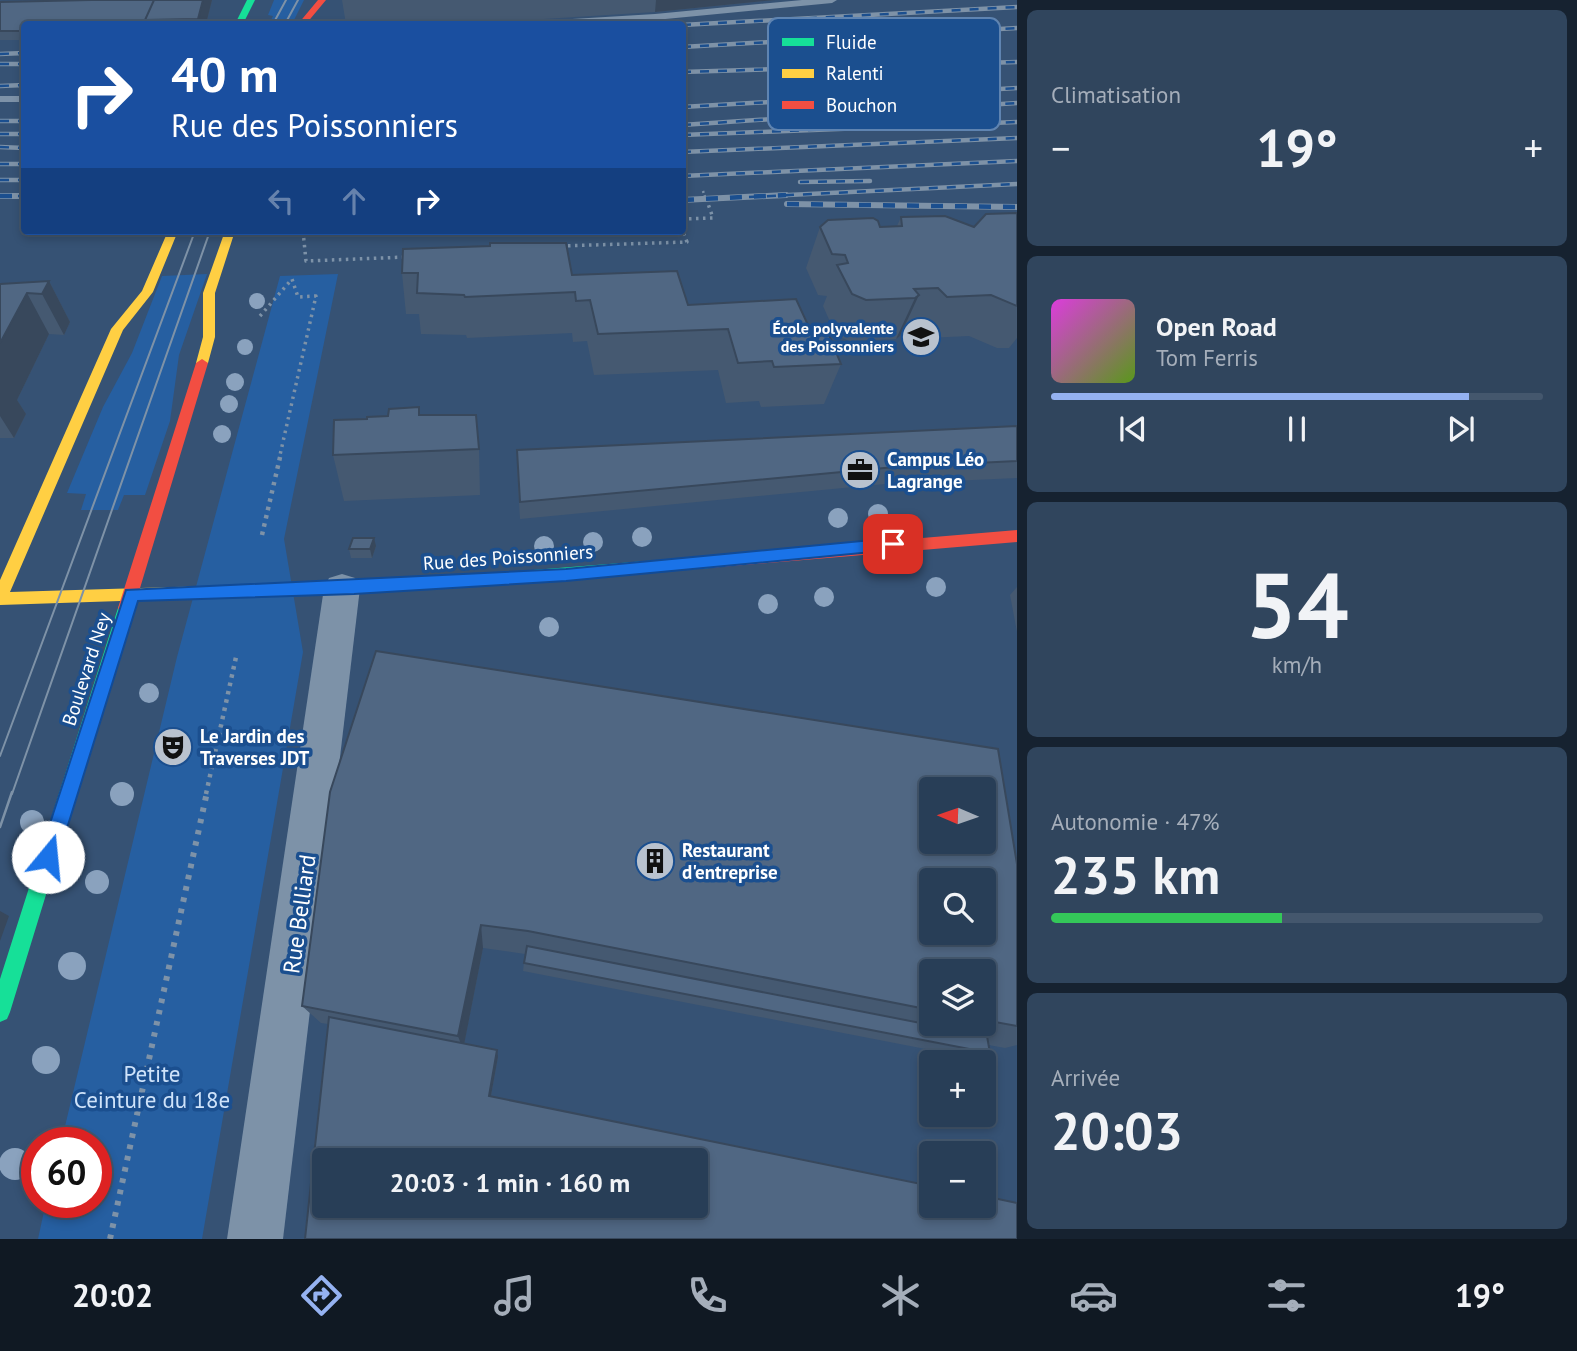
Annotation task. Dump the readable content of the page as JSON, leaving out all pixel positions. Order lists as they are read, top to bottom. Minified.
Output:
{"streets":{"main road":["Rue des Poissonniers","Boulevard Ney"],"street":["Rue Belliard"]},"crossings":[["Rue des Poissonniers","Boulevard Ney"],["Rue des Poissonniers","Rue Belliard"]],"parks":["Petite Ceinture du 18e"],"places":{"school or university":["École polyvalente des Poissonniers"],"office":["Campus Léo Lagrange"],"theatre":["Le Jardin des Traverses JDT"],"building":["Restaurant d'entreprise"]},"legend":["Fluide","Ralenti","Bouchon"],"north":"left","page":{"tile":["Climatisation",["54","km/h"],["Autonomie · 47%","235 km"],["Arrivée","20:03"]],"turn":["40 m","Rue des Poissonniers"],"heat":["−","19°","+"],"song":["Open Road","Tom Ferris"],"map_buttons":["+","−"],"limit":"60","trip":"20:03 · 1 min · 160 m","tabs":["20:02","19°"]}}
